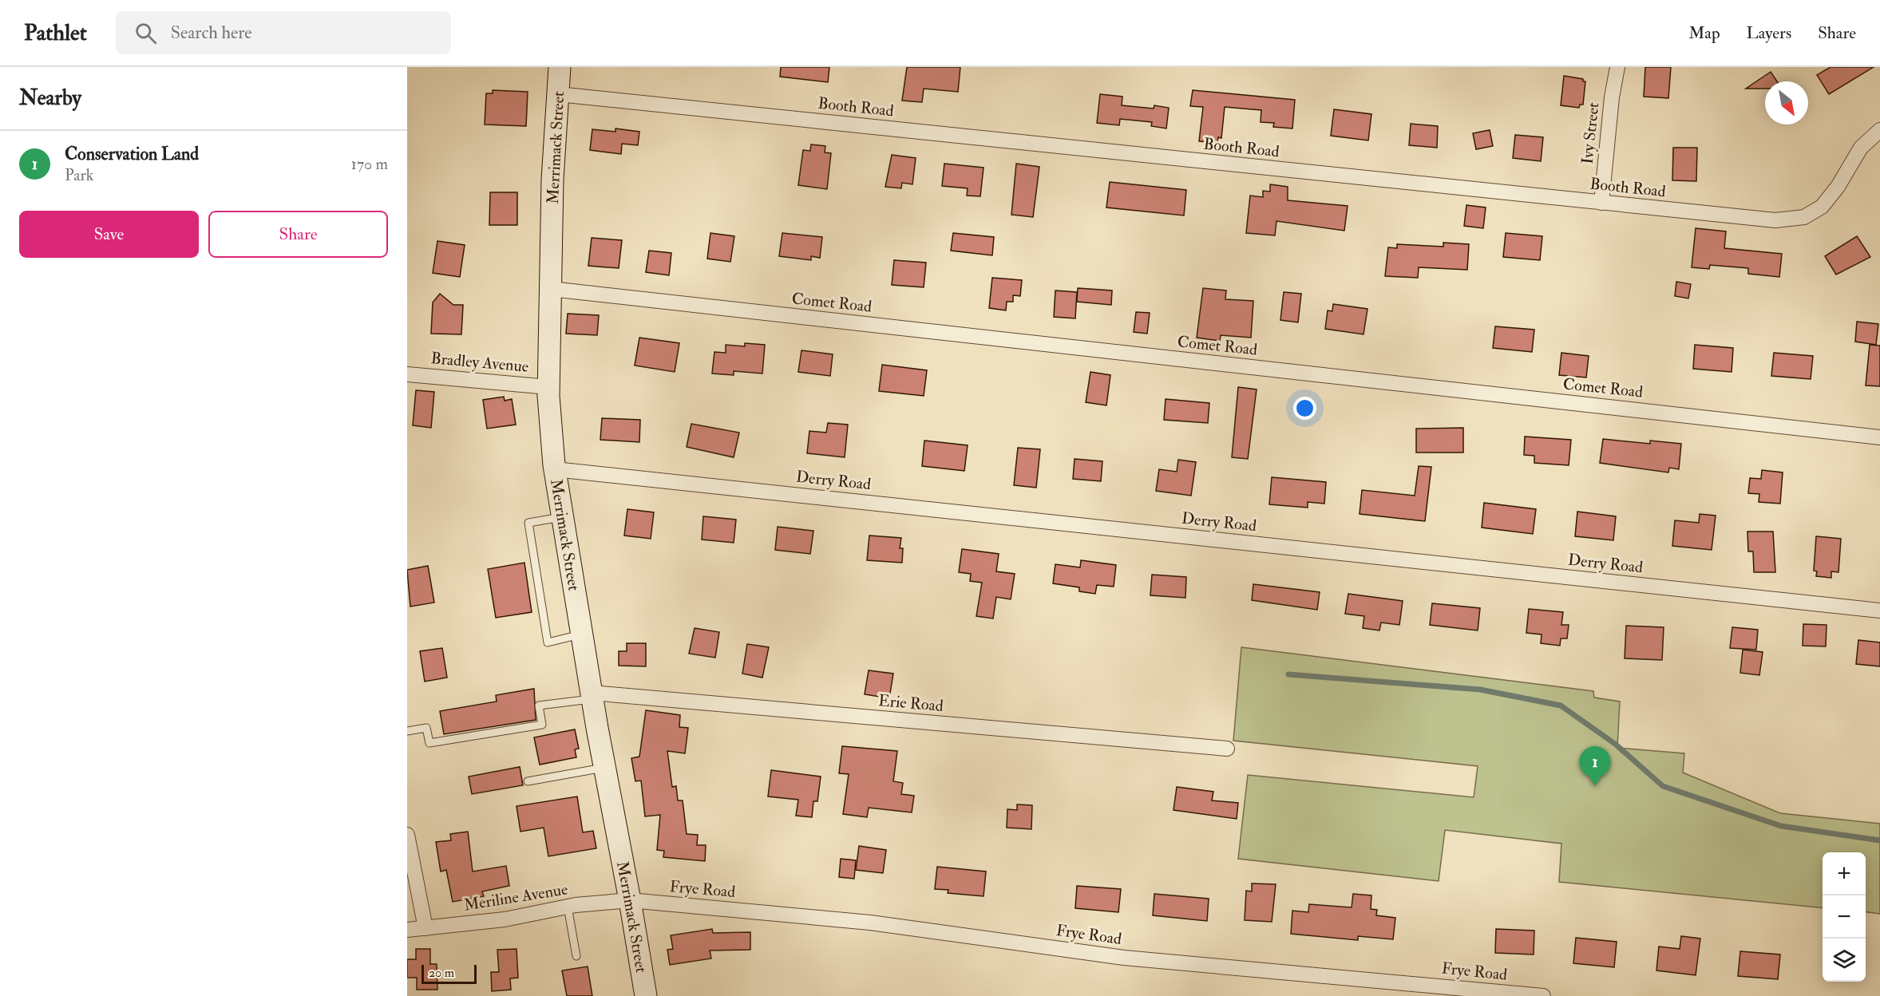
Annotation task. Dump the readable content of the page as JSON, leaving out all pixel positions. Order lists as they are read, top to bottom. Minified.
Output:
{"streets":{"main road":["Merrimack Street"],"street":["Booth Road","Ivy Street","Comet Road","Bradley Avenue","Derry Road","Erie Road","Frye Road","Meriline Avenue"]},"crossings":[["Booth Road","Ivy Street"],["Booth Road","Merrimack Street"],["Merrimack Street","Comet Road"],["Merrimack Street","Bradley Avenue"],["Merrimack Street","Derry Road"],["Merrimack Street","Erie Road"],["Merrimack Street","Frye Road"],["Merrimack Street","Meriline Avenue"],["Frye Road","Meriline Avenue"]],"scale_bar":"20 m","north":"bottom right","page":{"header":"Pathlet","search":"Search here","nav":["Map","Layers","Share"],"heading":"Nearby","list":[{"mark":"1","name":"Conservation Land","note":"Park","value":"170 m"}],"buttons":["Save","Share"],"pins":"1","map_buttons":["+","−"],"scale":"20 m"}}
